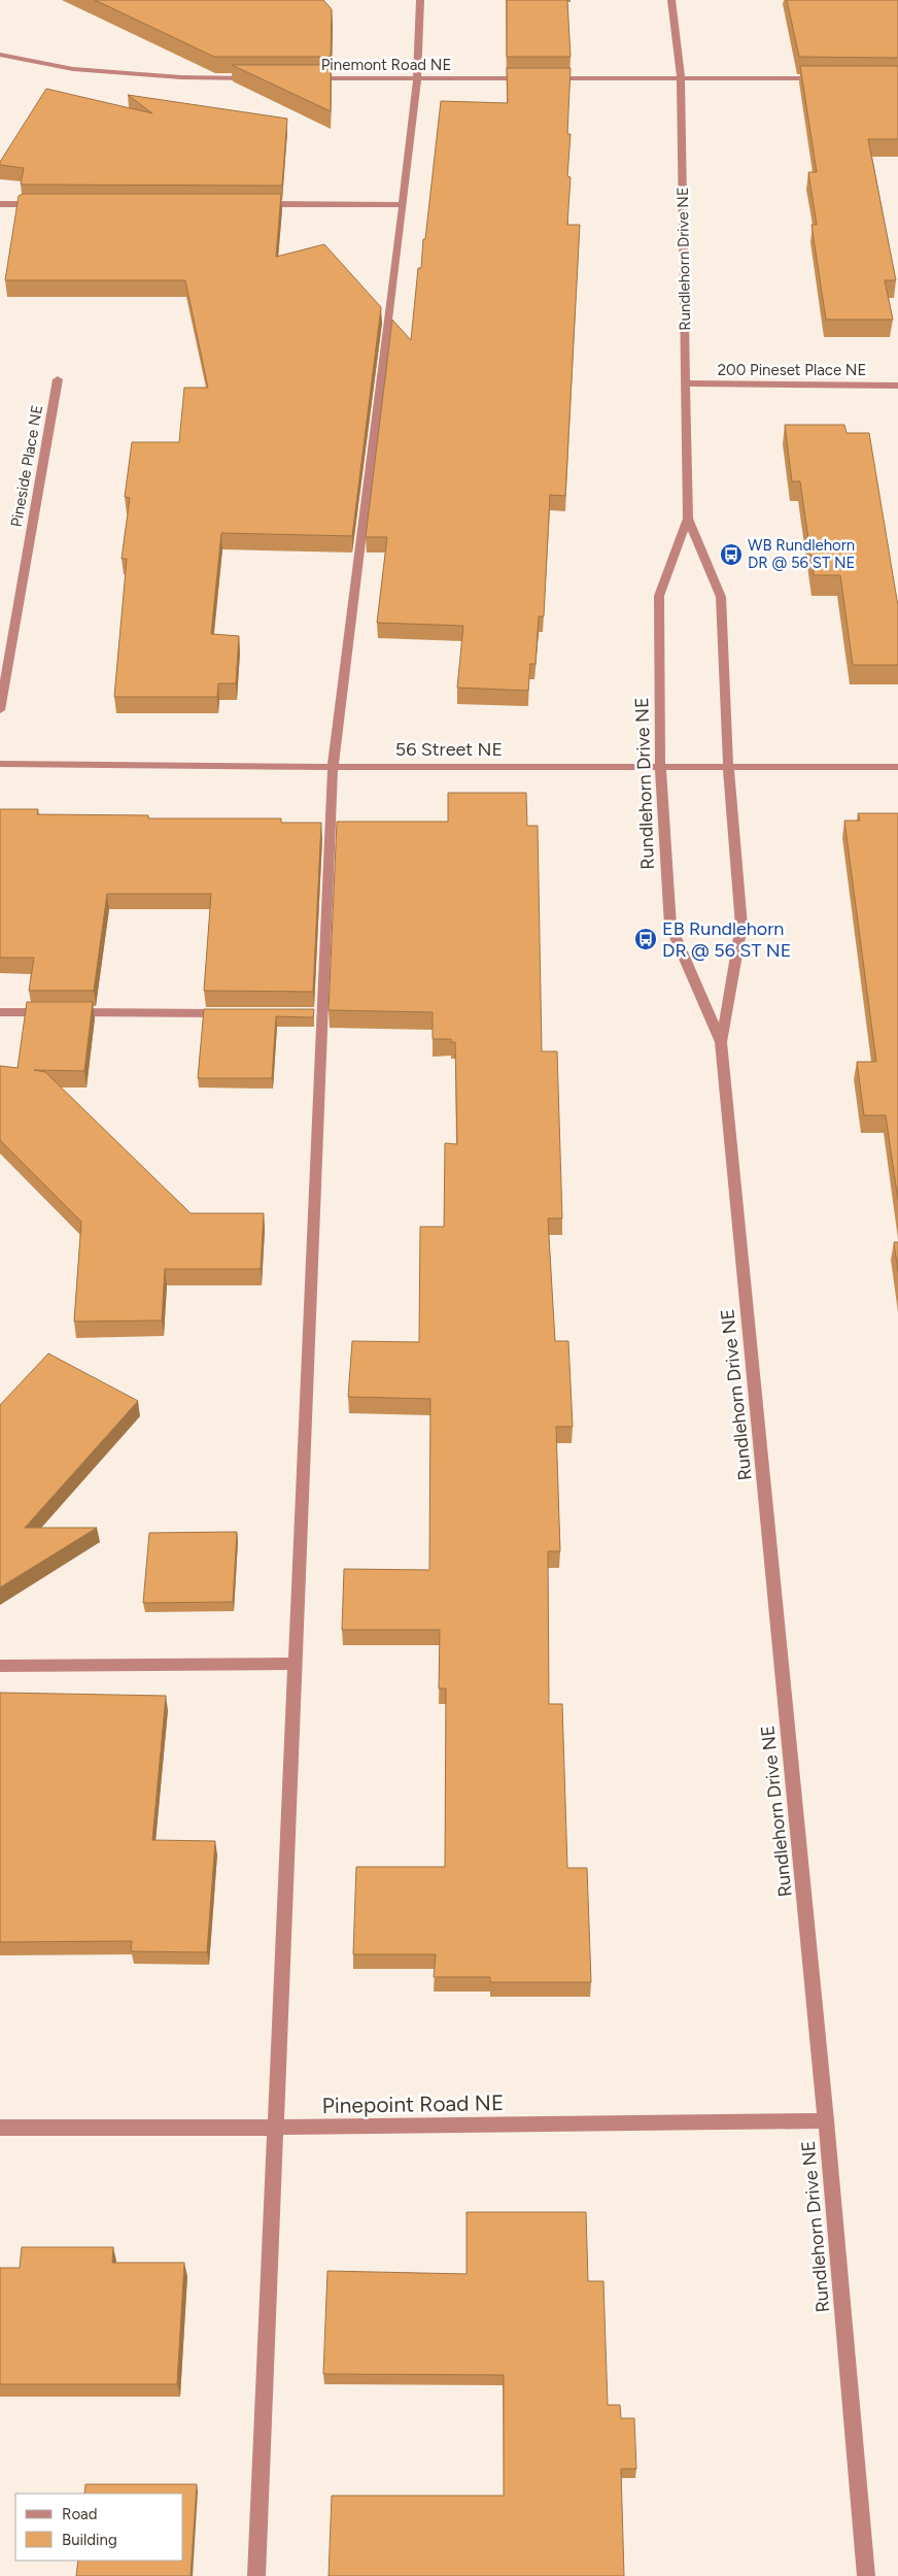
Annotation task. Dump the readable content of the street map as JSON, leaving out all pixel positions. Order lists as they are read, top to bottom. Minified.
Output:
{"streets":{"street":["Pinemont Road NE","Rundlehorn Drive NE","200 Pineset Place NE","Pineside Place NE","56 Street NE","Pinepoint Road NE"]},"crossings":[["Rundlehorn Drive NE","200 Pineset Place NE"],["Rundlehorn Drive NE","56 Street NE"],["Rundlehorn Drive NE","Pinepoint Road NE"]],"places":{"bus stop":["WB Rundlehorn DR @ 56 ST NE","EB Rundlehorn DR @ 56 ST NE"]},"legend":["Road","Building"]}
